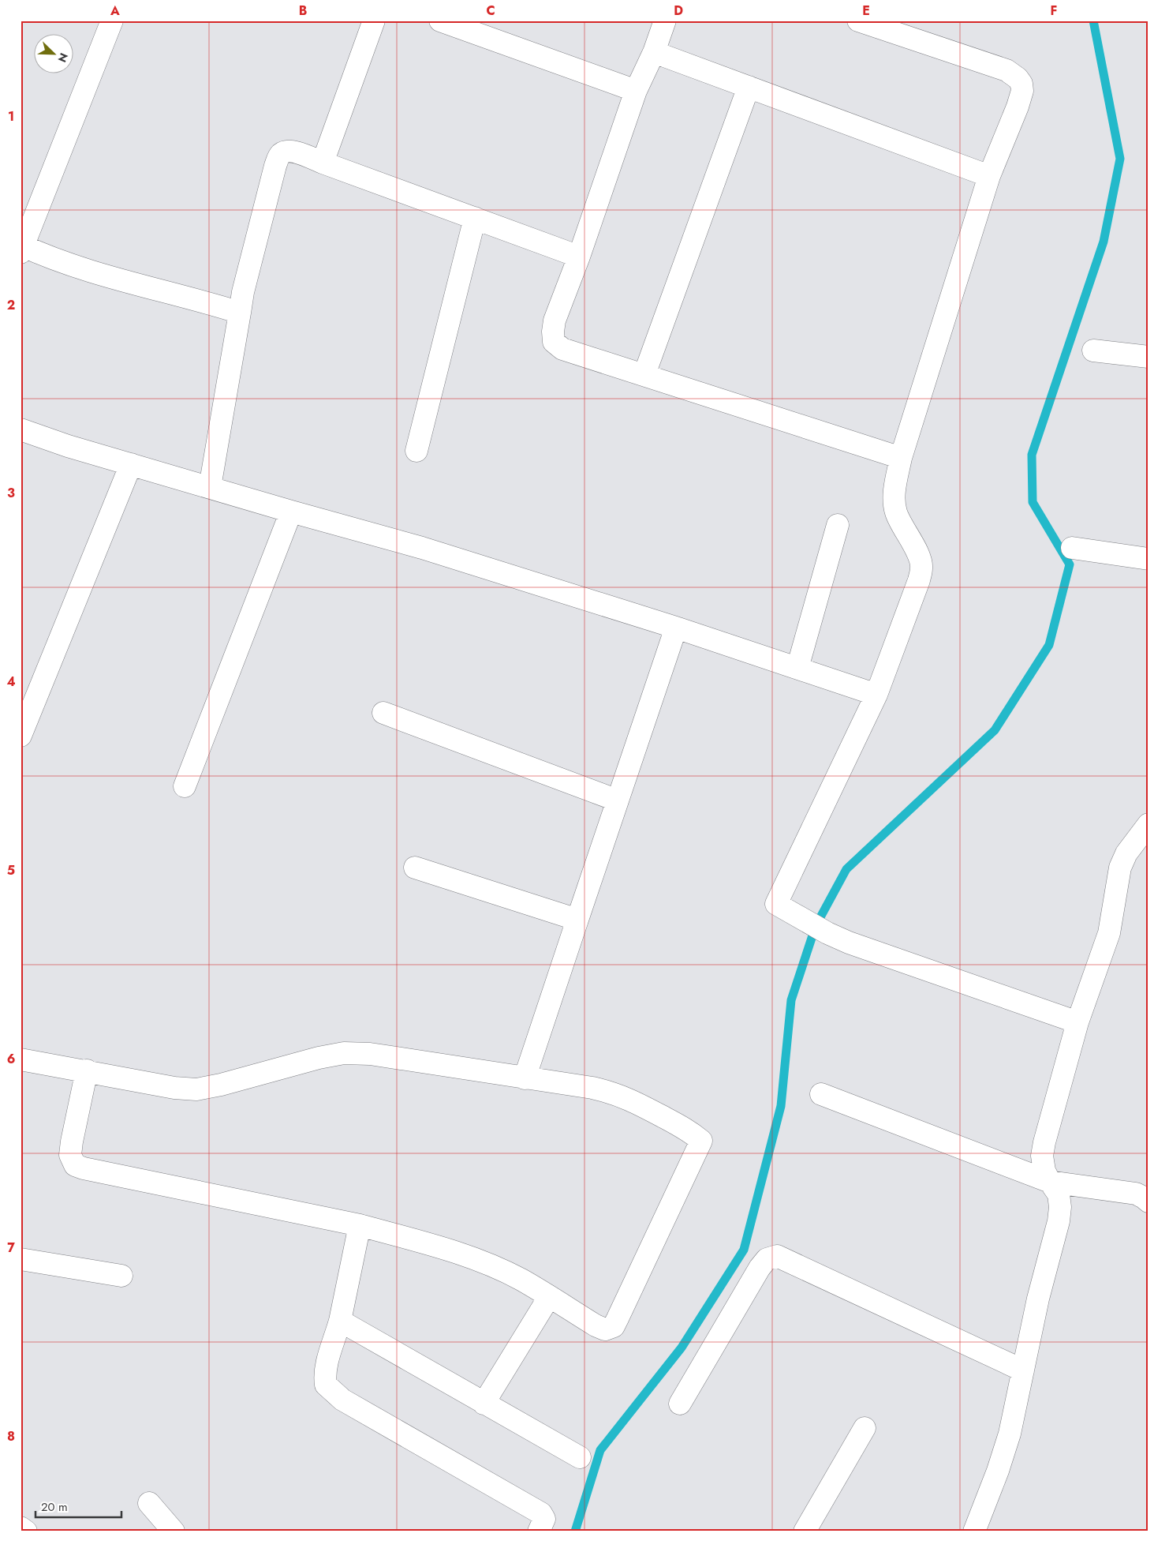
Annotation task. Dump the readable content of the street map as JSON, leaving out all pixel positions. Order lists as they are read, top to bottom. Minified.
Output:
{"scale_bar":"20 m","north":"bottom right","grid":{"columns":["A","B","C","D","E","F"],"rows":["1","2","3","4","5","6","7","8"]}}
